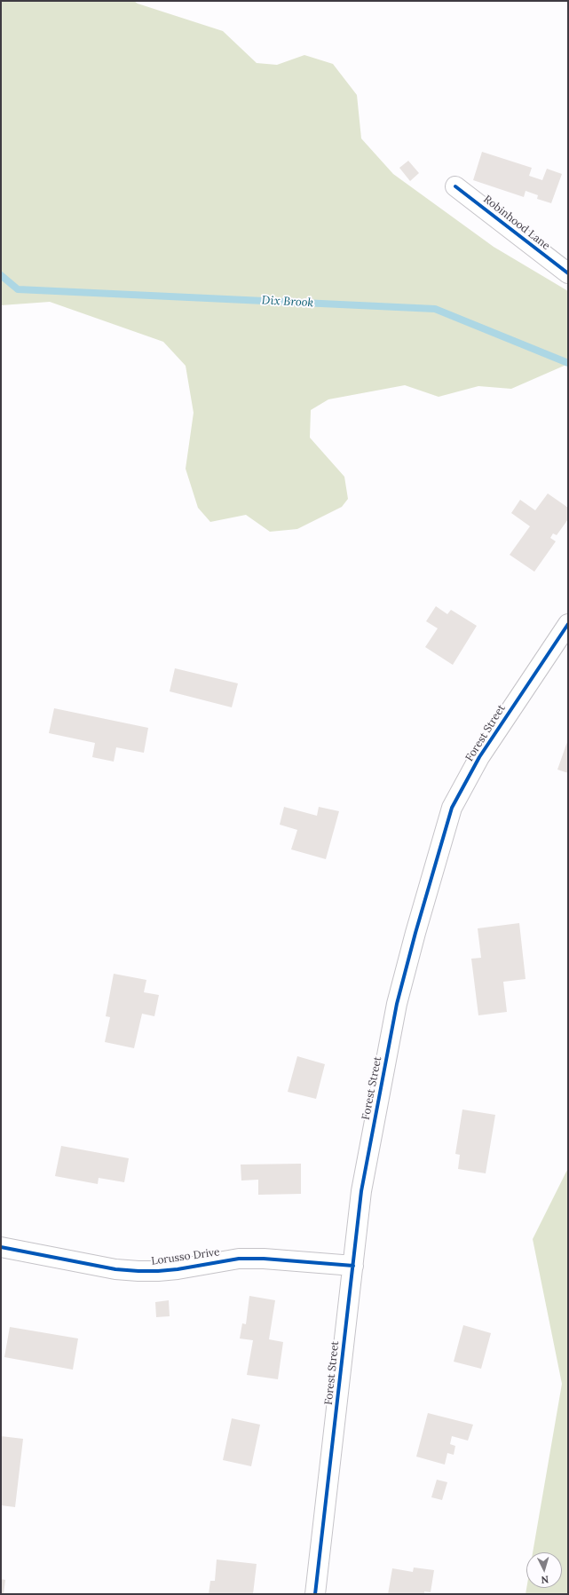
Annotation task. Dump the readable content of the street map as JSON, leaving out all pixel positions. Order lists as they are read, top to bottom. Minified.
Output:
{"streets":{"street":["Robinhood Lane","Forest Street","Lorusso Drive"]},"crossings":[["Forest Street","Lorusso Drive"]],"water":["Dix Brook"],"north":"bottom"}
